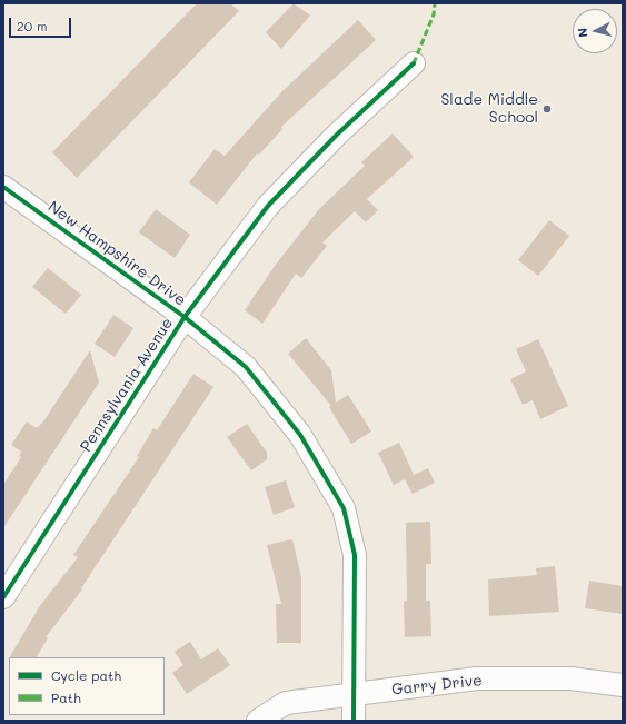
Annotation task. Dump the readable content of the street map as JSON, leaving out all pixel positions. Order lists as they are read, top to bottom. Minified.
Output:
{"streets":{"street":["New Hampshire Drive","Pennsylvania Avenue","Garry Drive"]},"crossings":[["New Hampshire Drive","Pennsylvania Avenue"],["New Hampshire Drive","Garry Drive"]],"places":["Slade Middle School"],"legend":["Cycle path","Path"],"scale_bar":"20 m","north":"left"}
